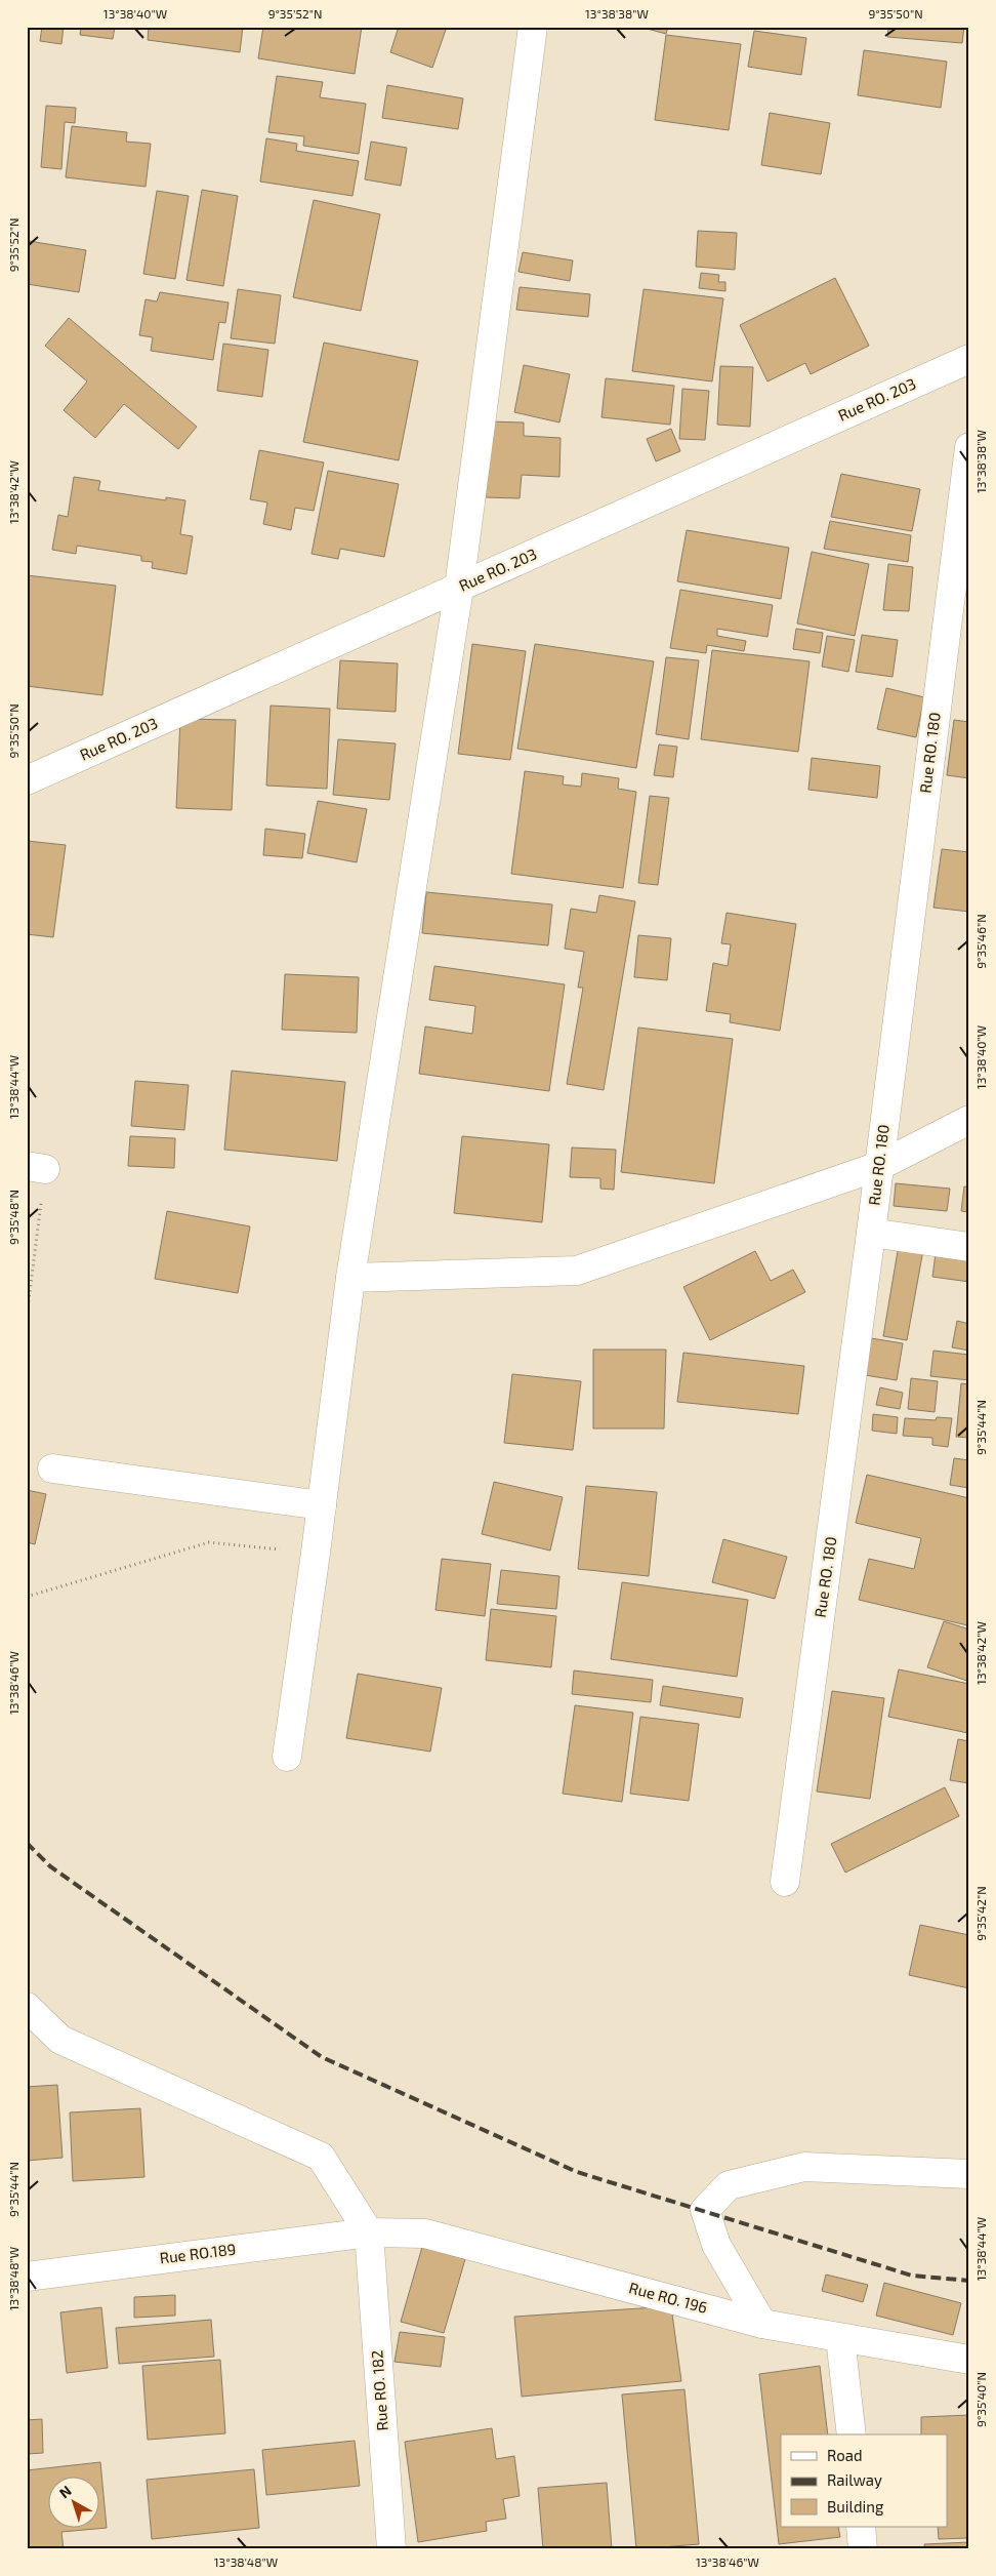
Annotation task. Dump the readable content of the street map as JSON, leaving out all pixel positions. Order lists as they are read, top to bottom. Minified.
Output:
{"streets":{"street":["Rue RO. 203","Rue RO. 180","Rue RO.189","Rue RO. 196","Rue RO. 182"]},"crossings":[["Rue RO.189","Rue RO. 196"],["Rue RO.189","Rue RO. 182"],["Rue RO. 196","Rue RO. 182"]],"legend":["Road","Railway","Building"],"north":"top left","coordinates":["13°38'40\"W","9°35'52\"N","13°38'38\"W","9°35'50\"N","13°38'42\"W","9°35'46\"N","13°38'44\"W","9°35'48\"N","9°35'44\"N","13°38'46\"W","9°35'42\"N","13°38'48\"W","9°35'40\"N"]}
